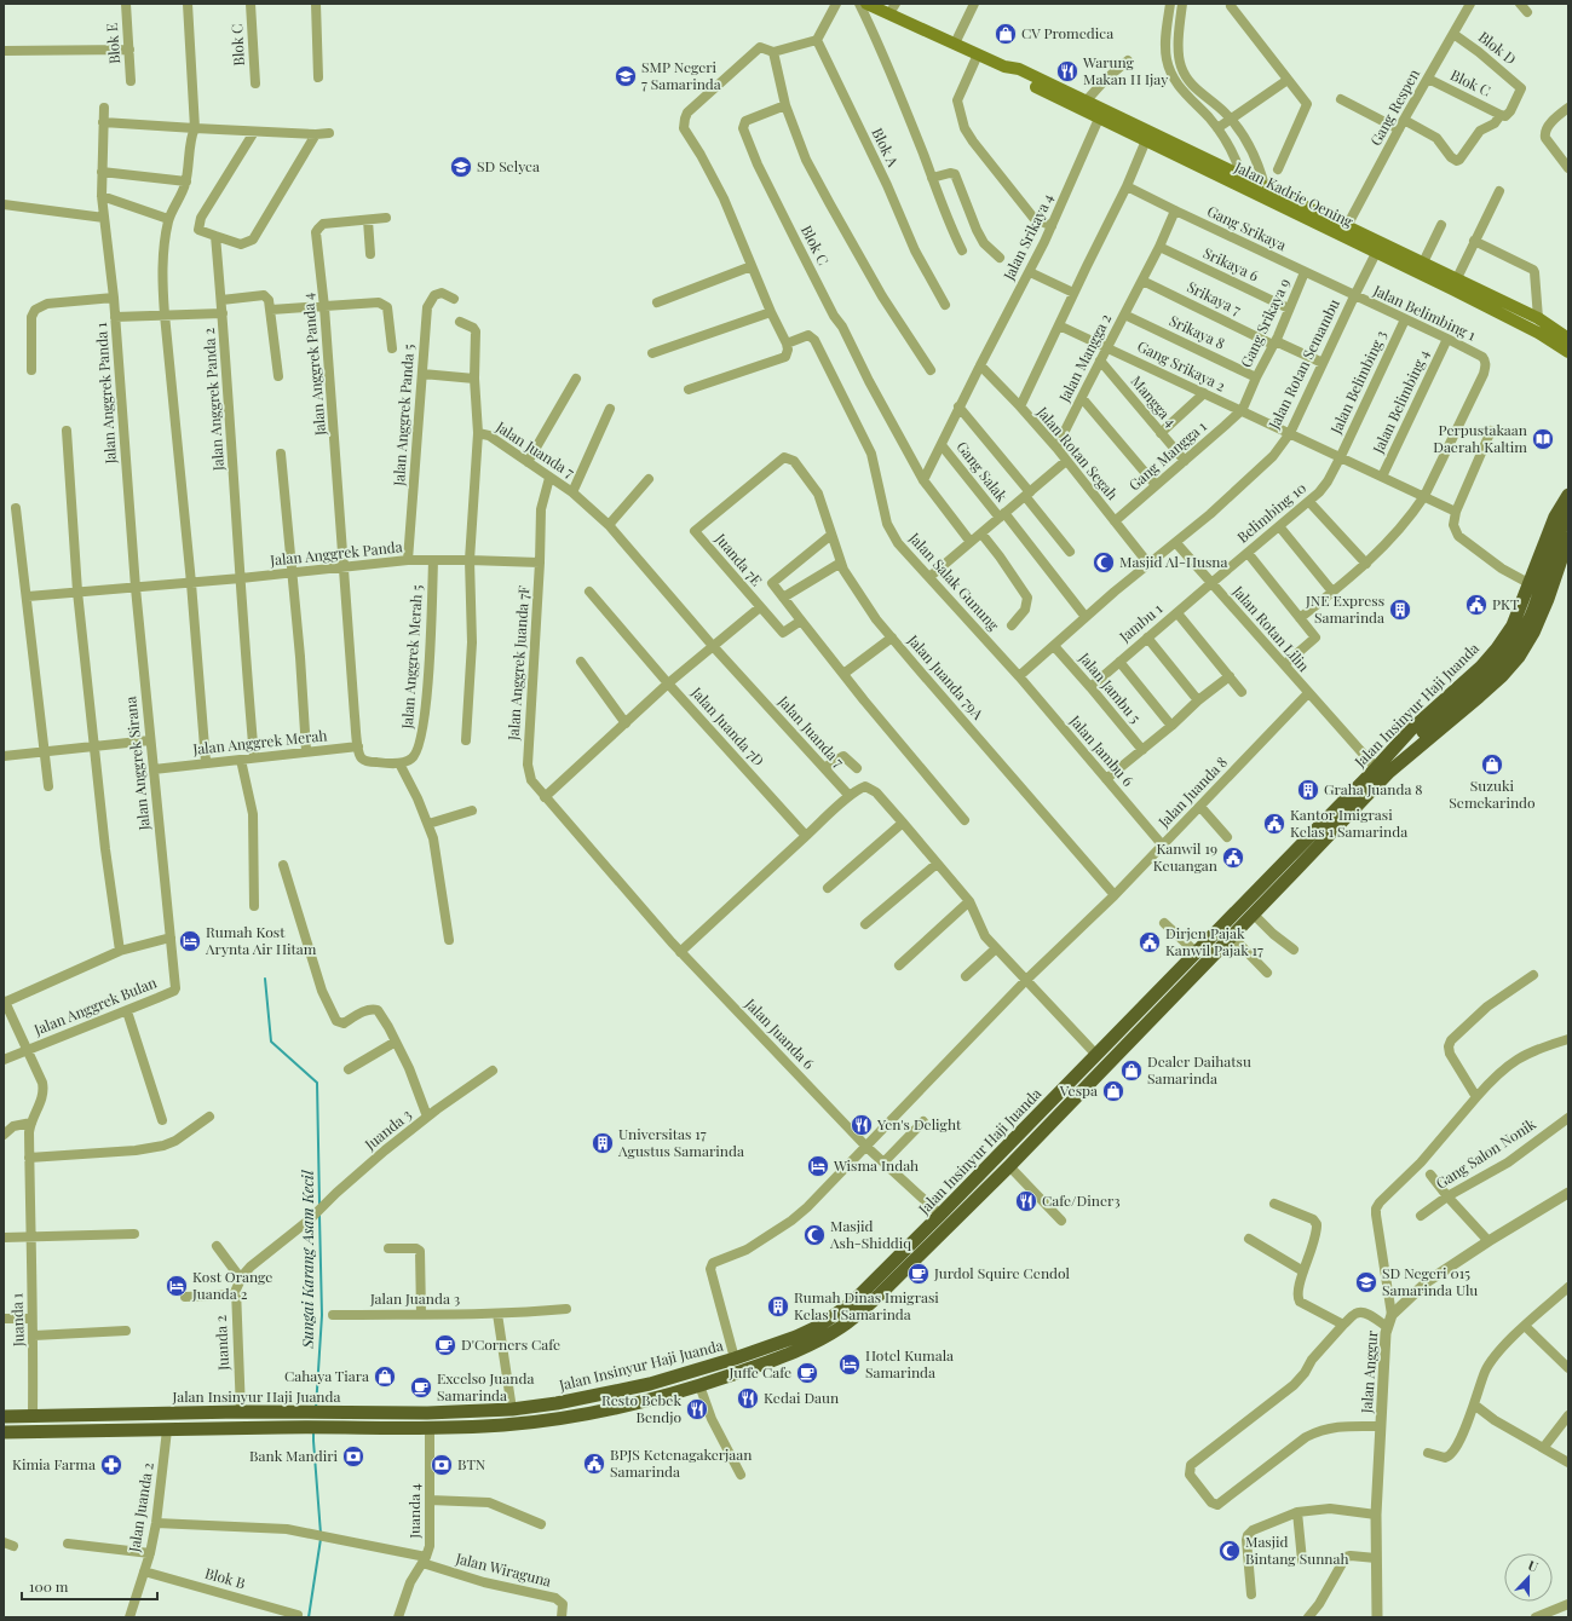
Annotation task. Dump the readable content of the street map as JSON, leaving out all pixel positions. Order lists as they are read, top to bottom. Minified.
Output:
{"streets":{"highway":["Jalan Insinyur Haji Juanda"],"main road":["Jalan Kadrie Oening"],"street":["Blok E","Blok C","Blok D","Gang Respen","Blok A","Gang Srikaya","Jalan Srikaya 4","Srikaya 6","Srikaya 7","Jalan Belimbing 1","Gang Srikaya 9","Srikaya 8","Jalan Mangga 2","Jalan Anggrek Panda 4","Jalan Rotan Semambu","Gang Srikaya 2","Jalan Belimbing 3","Jalan Anggrek Panda 1","Jalan Anggrek Panda 2","Mangga 4","Jalan Belimbing 4","Jalan Anggrek Panda 5","Jalan Juanda 7","Jalan Rotan Segah","Gang Mangga 1","Gang Salak","Belimbing 10","Jalan Anggrek Panda","Juanda 7E","Jalan Salak Gunung","Jambu 1","Jalan Rotan Lilin","Jalan Anggrek Merah 5","Jalan Anggrek Juanda 7F","Jalan Juanda 79A","Jalan Jambu 5","Jalan Juanda 7D","Jalan Anggrek Merah","Jalan Jambu 6","Jalan Anggrek Sirana","Jalan Juanda 8","Jalan Anggrek Bulan","Jalan Juanda 6","Juanda 3","Gang Salon Nonik","Jalan Juanda 3","Juanda 1","Juanda 2","Jalan Anggur","Jalan Juanda 2","Juanda 4","Jalan Wiraguna","Blok B"]},"crossings":[["Blok C","Blok D"],["Blok C","Gang Respen"],["Blok D","Gang Respen"],["Gang Respen","Jalan Kadrie Oening"],["Jalan Kadrie Oening","Jalan Srikaya 4"],["Jalan Kadrie Oening","Jalan Rotan Semambu"],["Gang Srikaya","Jalan Belimbing 1"],["Gang Srikaya","Gang Srikaya 9"],["Gang Srikaya","Jalan Mangga 2"],["Gang Srikaya","Jalan Rotan Semambu"],["Jalan Srikaya 4","Jalan Rotan Segah"],["Jalan Srikaya 4","Gang Salak"],["Srikaya 6","Gang Srikaya 9"],["Srikaya 6","Jalan Mangga 2"],["Srikaya 7","Gang Srikaya 9"],["Srikaya 7","Jalan Mangga 2"],["Srikaya 7","Jalan Rotan Semambu"],["Jalan Belimbing 1","Jalan Rotan Semambu"],["Jalan Belimbing 1","Gang Srikaya 2"],["Jalan Belimbing 1","Jalan Belimbing 3"],["Jalan Belimbing 1","Jalan Belimbing 4"],["Gang Srikaya 9","Srikaya 8"],["Gang Srikaya 9","Gang Srikaya 2"],["Gang Srikaya 9","Gang Mangga 1"],["Srikaya 8","Jalan Mangga 2"],["Jalan Mangga 2","Gang Srikaya 2"],["Jalan Mangga 2","Mangga 4"],["Jalan Mangga 2","Jalan Rotan Segah"],["Jalan Anggrek Panda 4","Jalan Anggrek Panda"],["Jalan Anggrek Panda 4","Jalan Anggrek Merah"],["Jalan Rotan Semambu","Gang Srikaya 2"],["Jalan Rotan Semambu","Jalan Rotan Segah"],["Jalan Rotan Semambu","Gang Salak"],["Jalan Rotan Semambu","Jalan Salak Gunung"],["Jalan Rotan Semambu","Jalan Rotan Lilin"],["Jalan Rotan Semambu","Jalan Jambu 5"],["Jalan Rotan Semambu","Jalan Jambu 6"],["Gang Srikaya 2","Jalan Belimbing 3"],["Gang Srikaya 2","Jalan Belimbing 4"],["Gang Srikaya 2","Gang Mangga 1"],["Gang Srikaya 2","Belimbing 10"],["Jalan Belimbing 3","Belimbing 10"],["Jalan Anggrek Panda 1","Jalan Anggrek Panda"],["Jalan Anggrek Panda 1","Jalan Anggrek Sirana"],["Jalan Anggrek Panda 2","Jalan Anggrek Panda"],["Jalan Anggrek Panda 2","Jalan Anggrek Merah"],["Mangga 4","Gang Mangga 1"],["Jalan Anggrek Panda 5","Jalan Anggrek Panda"],["Jalan Juanda 7","Jalan Anggrek Juanda 7F"],["Jalan Rotan Segah","Gang Mangga 1"],["Jalan Rotan Segah","Gang Salak"],["Belimbing 10","Jambu 1"],["Belimbing 10","Jalan Rotan Lilin"],["Jalan Anggrek Panda","Jalan Anggrek Merah 5"],["Jalan Anggrek Panda","Jalan Anggrek Juanda 7F"],["Jalan Anggrek Panda","Jalan Anggrek Sirana"],["Juanda 7E","Jalan Juanda 79A"],["Jalan Salak Gunung","Jalan Jambu 6"],["Jambu 1","Jalan Rotan Lilin"],["Jambu 1","Jalan Jambu 5"],["Jalan Rotan Lilin","Jalan Juanda 8"],["Jalan Anggrek Juanda 7F","Jalan Juanda 6"],["Jalan Juanda 79A","Jalan Juanda 8"],["Jalan Insinyur Haji Juanda","Jalan Juanda 6"],["Jalan Insinyur Haji Juanda","Juanda 1"],["Jalan Insinyur Haji Juanda","Juanda 2"],["Jalan Insinyur Haji Juanda","Jalan Juanda 2"],["Jalan Insinyur Haji Juanda","Juanda 4"],["Jalan Anggrek Merah","Jalan Anggrek Sirana"],["Jalan Jambu 6","Jalan Juanda 8"],["Jalan Anggrek Sirana","Jalan Anggrek Bulan"],["Jalan Anggrek Bulan","Juanda 1"],["Juanda 3","Juanda 2"],["Jalan Juanda 2","Blok B"],["Juanda 4","Jalan Wiraguna"]],"water":["Sungai Karang Asam Kecil"],"places":{"shop":["CV Promedica","Suzuki Semekarindo","Dealer Daihatsu Samarinda","Vespa","Cahaya Tiara"],"restaurant":["Warung Makan H Ijay","Yen's Delight","Cafe/Diner3","Kedai Daun","Resto Bebek Bendjo"],"school or university":["SMP Negeri 7 Samarinda","SD Selyca","SD Negeri 015 Samarinda Ulu"],"library":["Perpustakaan Daerah Kaltim"],"mosque":["Masjid Al-Husna","Masjid Ash-Shiddiq","Masjid Bintang Sunnah"],"public building":["PKT","Kantor Imigrasi Kelas 1 Samarinda","Kanwil 19 Keuangan","Dirjen Pajak Kanwil Pajak 17","BPJS Ketenagakerjaan Samarinda"],"building":["JNE Express Samarinda","Graha Juanda 8","Universitas 17 Agustus Samarinda","Rumah Dinas Imigrasi Kelas I Samarinda"],"hotel":["Rumah Kost Arynta Air Hitam","Wisma Indah","Kost Orange Juanda 2","Hotel Kumala Samarinda"],"cafe":["Jurdol Squire Cendol","D'Corners Cafe","Juffe Cafe","Excelso Juanda Samarinda"],"bank":["Bank Mandiri","BTN"],"pharmacy":["Kimia Farma"]},"scale_bar":"100 m","north":"top"}
